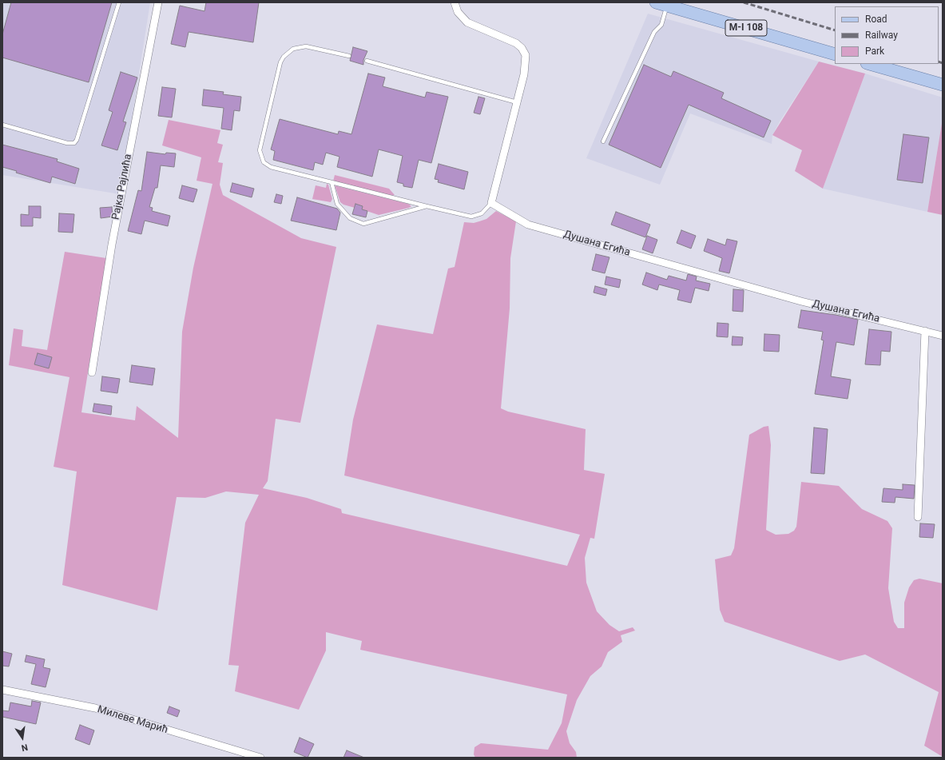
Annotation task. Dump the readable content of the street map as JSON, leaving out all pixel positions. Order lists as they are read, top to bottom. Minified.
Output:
{"streets":{"main road":["M-I 108"],"street":["Рајка Рајлића","Душана Егића","Милеве Мaрић"]},"legend":["Road","Railway","Park"],"north":"bottom"}
